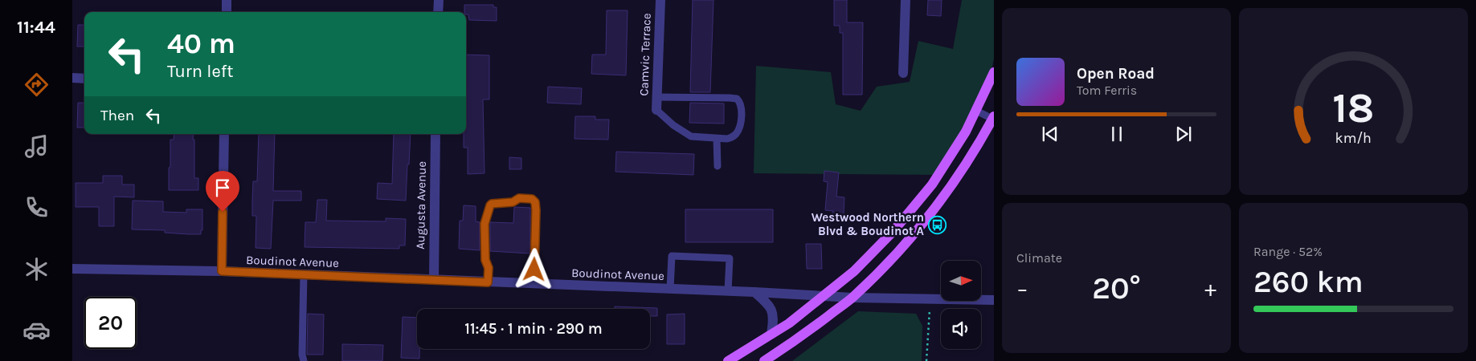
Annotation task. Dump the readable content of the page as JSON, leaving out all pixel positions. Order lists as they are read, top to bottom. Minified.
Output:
{"streets":{"street":["Camvic Terrace","Augusta Avenue","Boudinot Avenue"]},"crossings":[["Augusta Avenue","Boudinot Avenue"]],"places":{"bus stop":["Westwood Northern Blvd & Boudinot A"]},"north":"right","page":{"tabs":"11:44","turn":["40 m","Turn left"],"song":["Open Road","Tom Ferris"],"then":"Then","tile":["Climate",["Range · 52%","260 km"]],"heat":["−","20°","+"],"limit":"20","trip":"11:45 · 1 min · 290 m","gauge":["18","km/h"]}}
